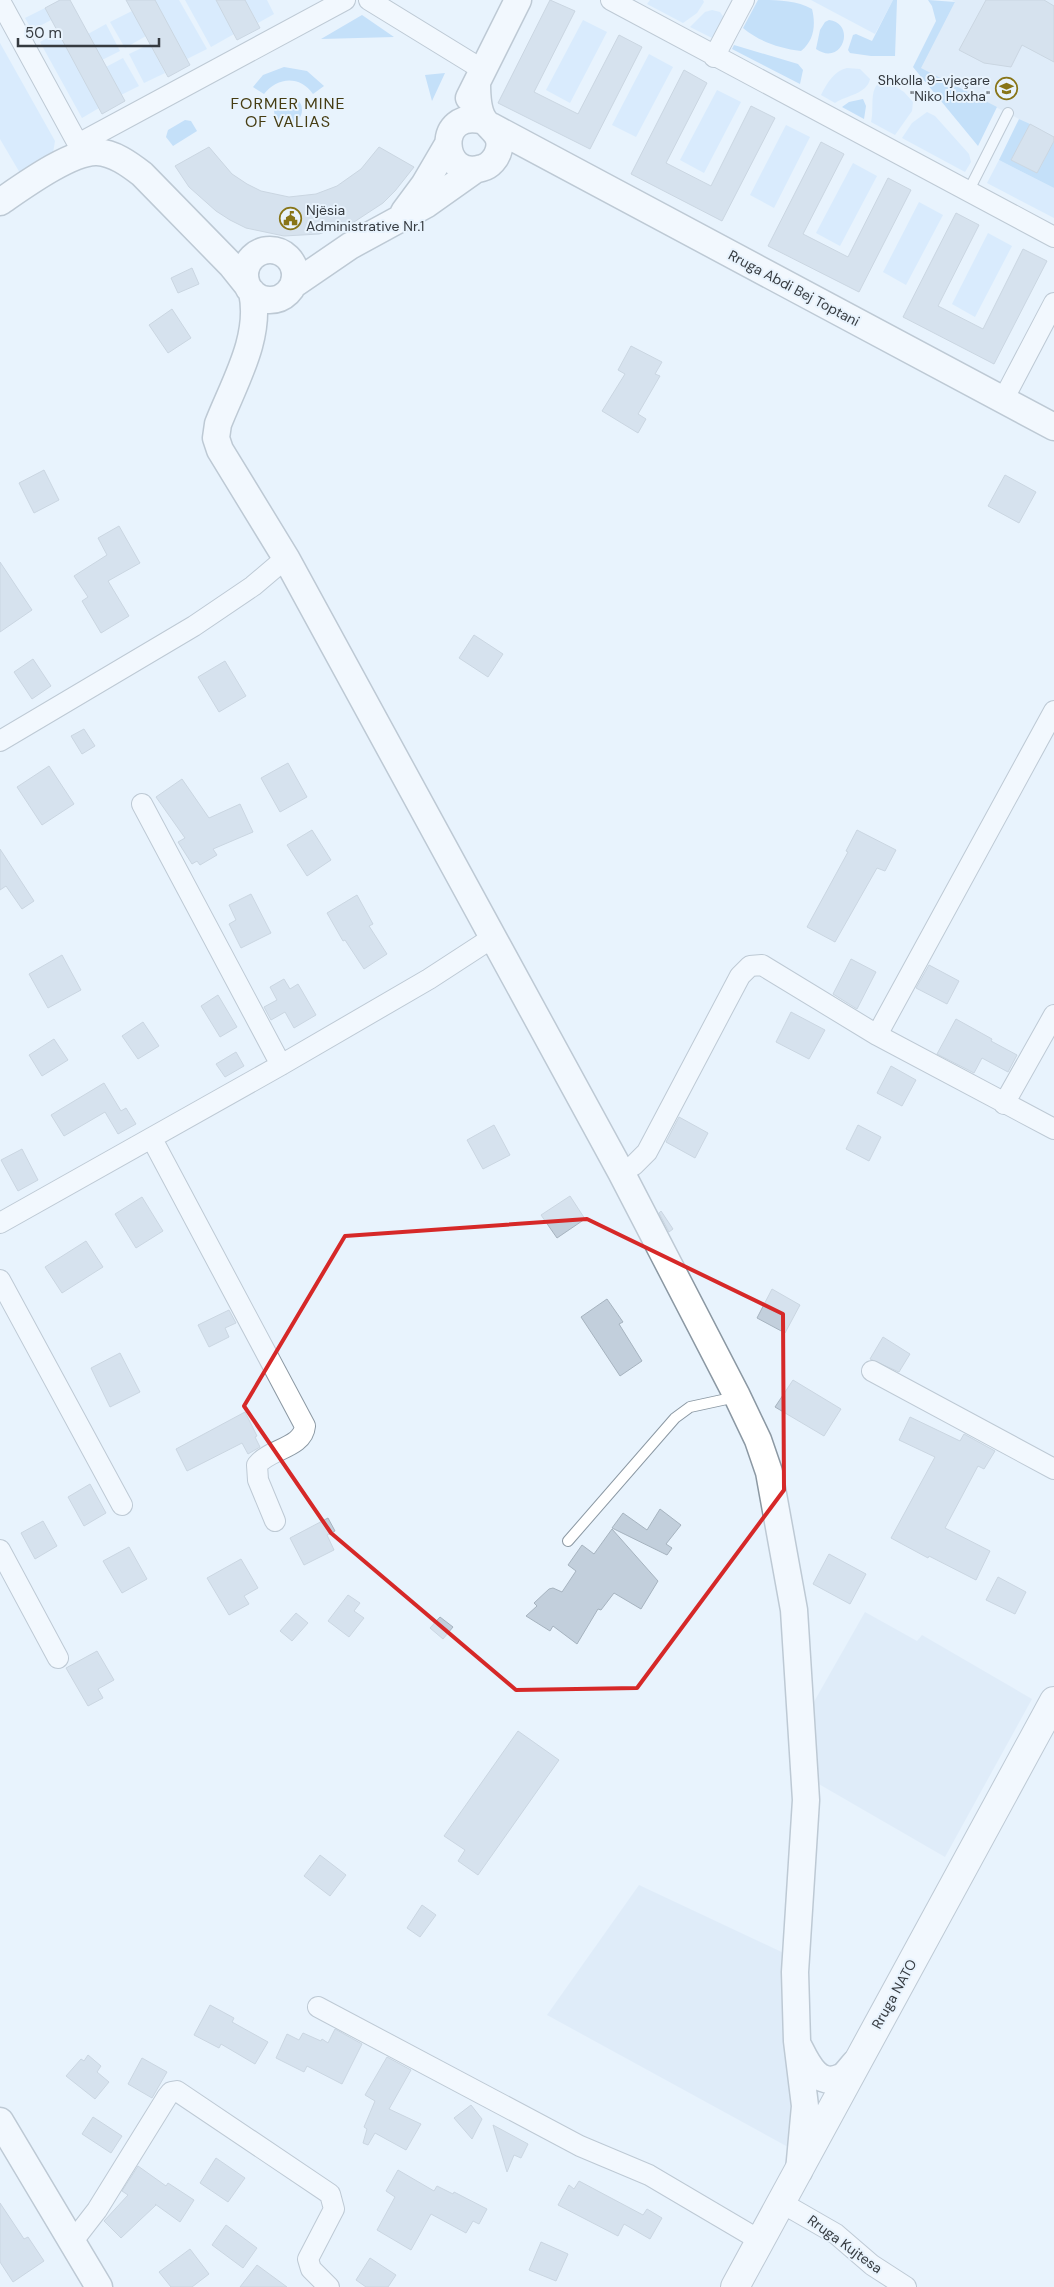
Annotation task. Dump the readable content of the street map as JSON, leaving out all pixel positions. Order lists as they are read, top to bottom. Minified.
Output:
{"streets":{"main road":["Rruga NATO"],"street":["Rruga Abdi Bej Toptani","Rruga Kujtesa"]},"crossings":[["Rruga NATO","Rruga Kujtesa"]],"districts":["FORMER MINE OF VALIAS"],"places":{"school or university":["Shkolla 9-vjeçare \"Niko Hoxha\""],"public building":["Njësia Administrative Nr.1"]},"scale_bar":"50 m"}
